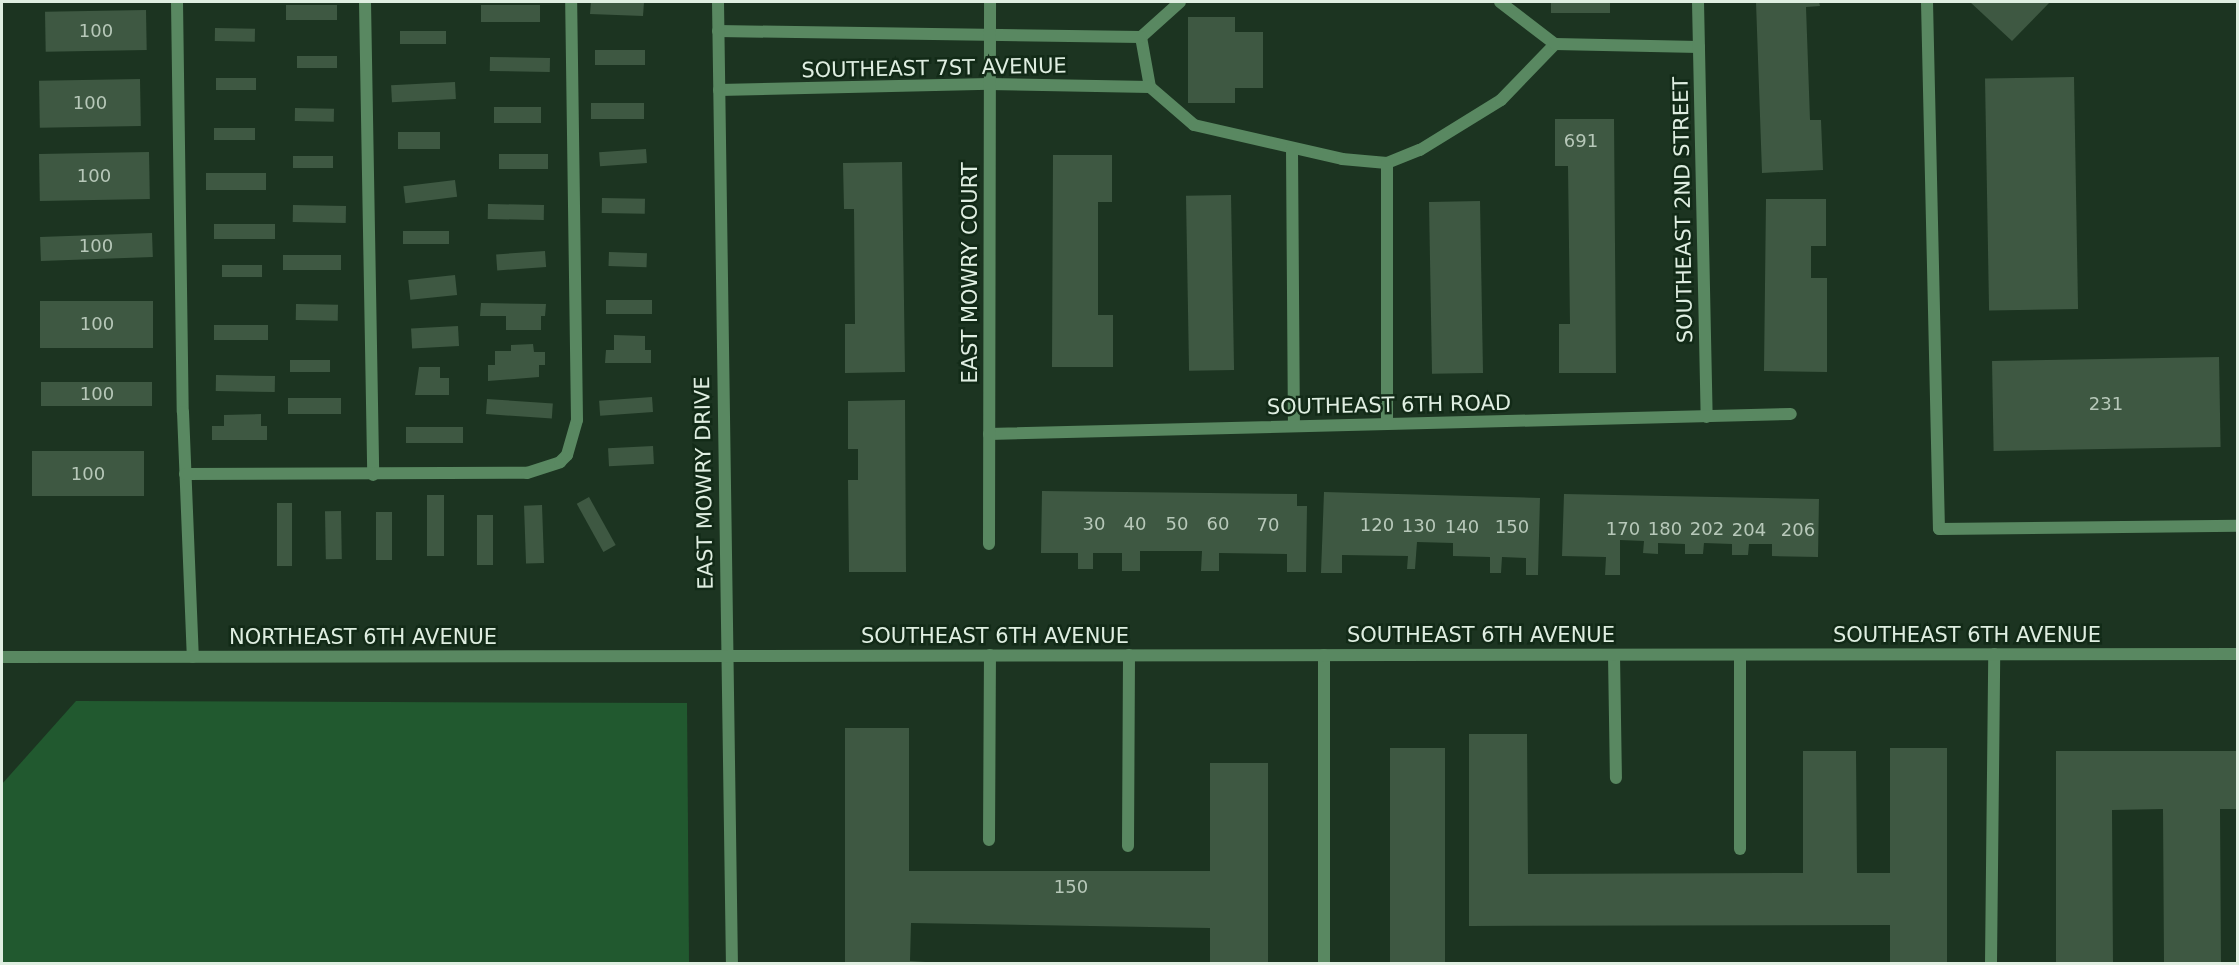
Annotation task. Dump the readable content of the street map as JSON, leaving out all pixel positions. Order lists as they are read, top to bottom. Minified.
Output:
{"streets":{"street":["SOUTHEAST 7ST AVENUE","SOUTHEAST 2ND STREET","EAST MOWRY COURT","SOUTHEAST 6TH ROAD","EAST MOWRY DRIVE","SOUTHEAST 6TH AVENUE","NORTHEAST 6TH AVENUE"]},"crossings":[["SOUTHEAST 7ST AVENUE","EAST MOWRY COURT"],["SOUTHEAST 7ST AVENUE","EAST MOWRY DRIVE"],["SOUTHEAST 2ND STREET","SOUTHEAST 6TH ROAD"],["EAST MOWRY COURT","SOUTHEAST 6TH ROAD"],["EAST MOWRY DRIVE","SOUTHEAST 6TH AVENUE"],["EAST MOWRY DRIVE","NORTHEAST 6TH AVENUE"],["SOUTHEAST 6TH AVENUE","NORTHEAST 6TH AVENUE"]],"house_numbers":["100","100","691","100","100","100","100","231","100","30","40","50","60","70","120","130","140","150","170","180","202","204","206","150"]}
